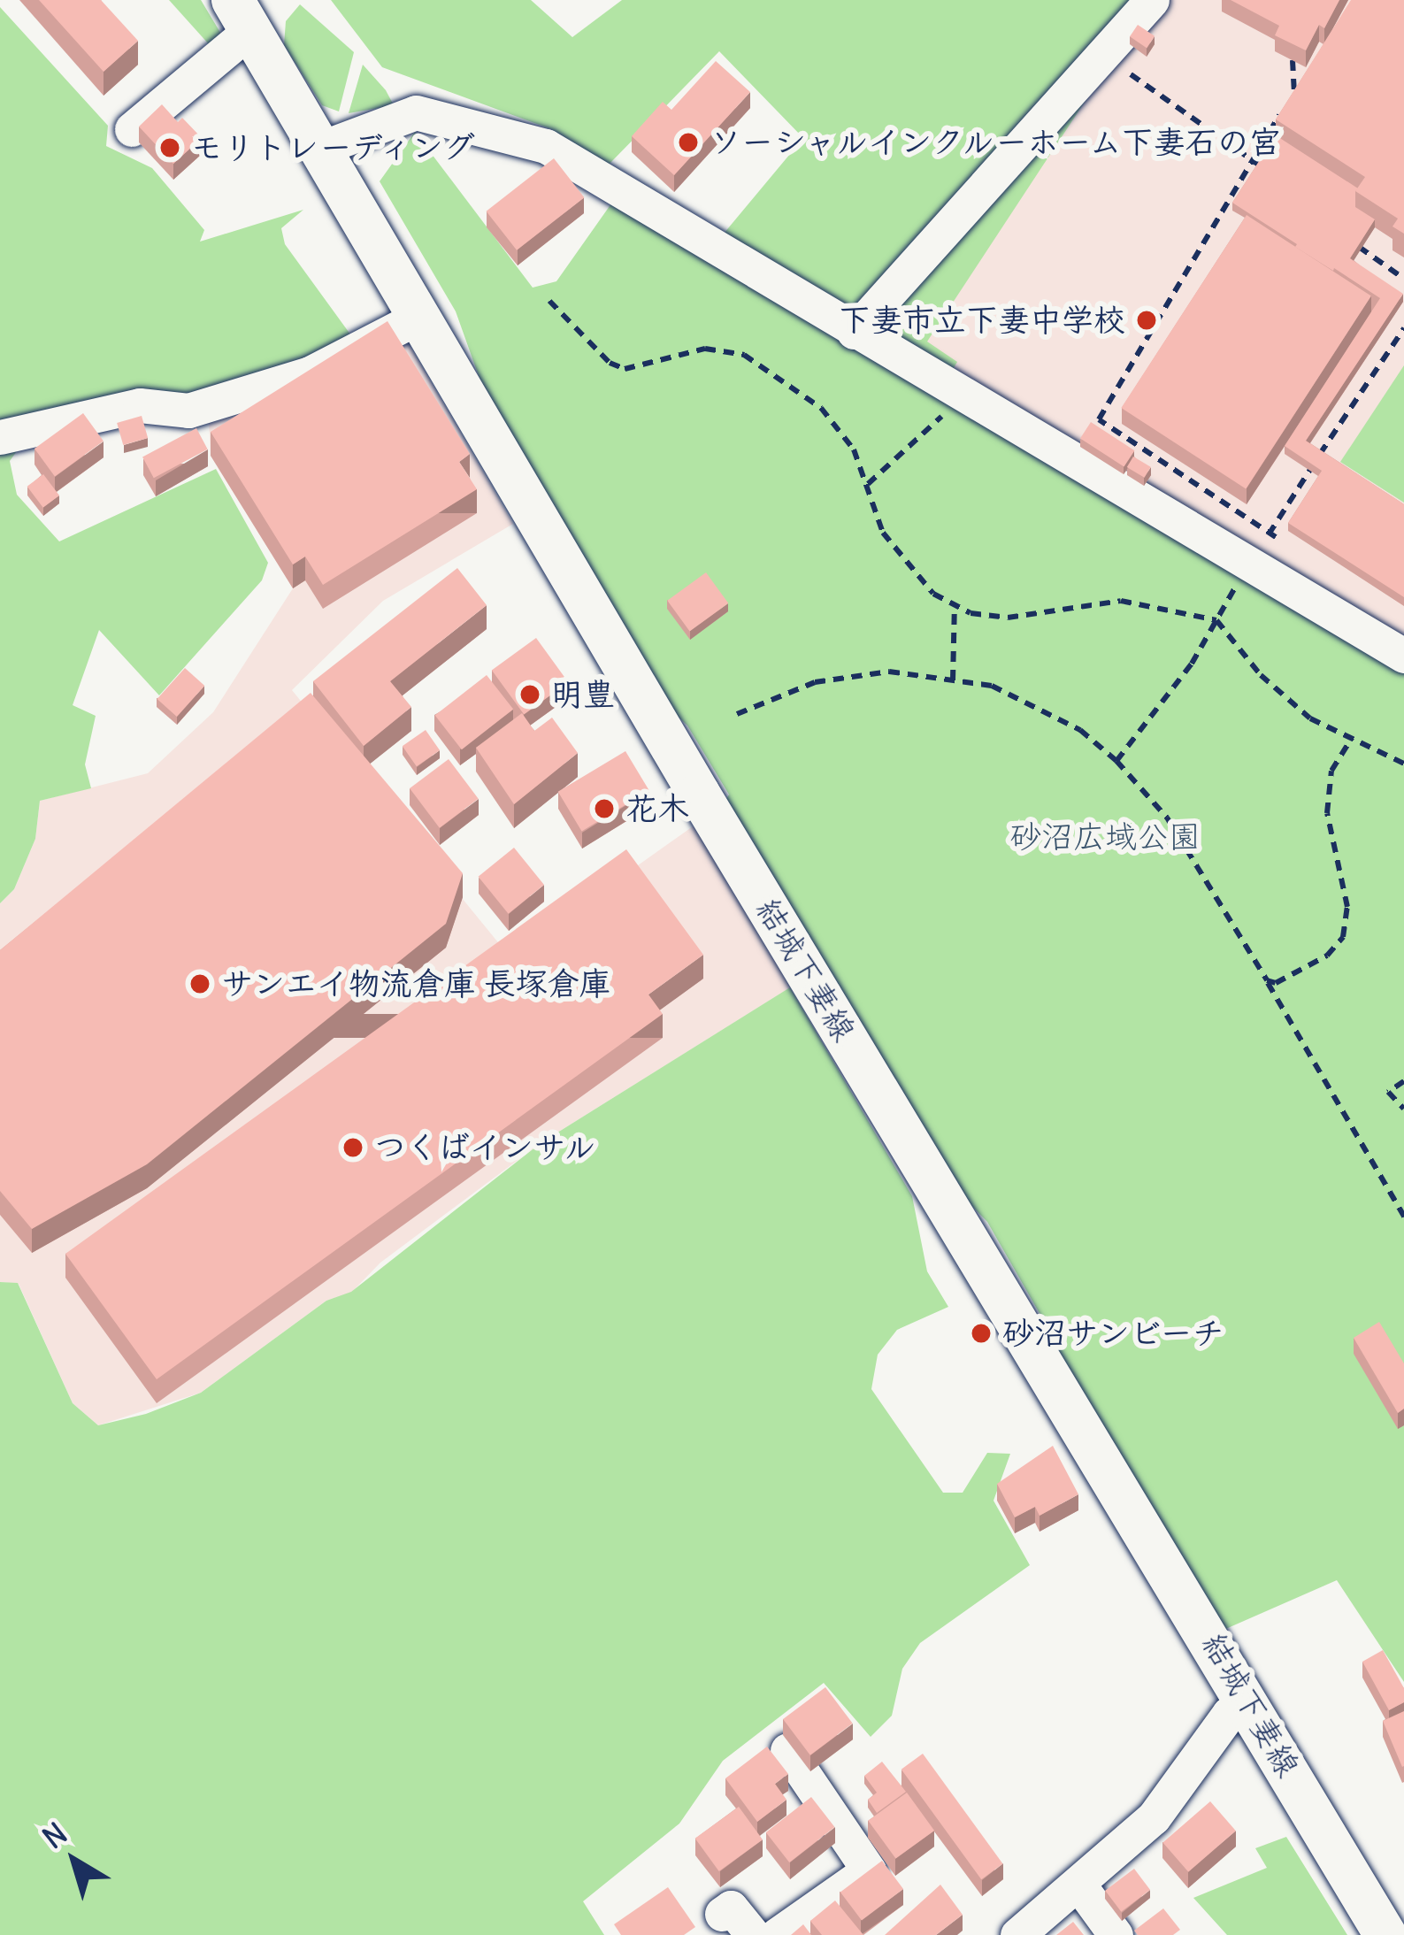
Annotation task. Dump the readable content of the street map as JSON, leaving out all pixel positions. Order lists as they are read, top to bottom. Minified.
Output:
{"streets":{"main road":["結城下妻線"]},"parks":["砂沼広域公園"],"places":["ソーシャルインクルーホーム下妻石の宮","モリトレーディング","下妻市立下妻中学校","明豊","花木","サンエイ物流倉庫 長塚倉庫","つくばインサル","砂沼サンビーチ"],"north":"top left"}
